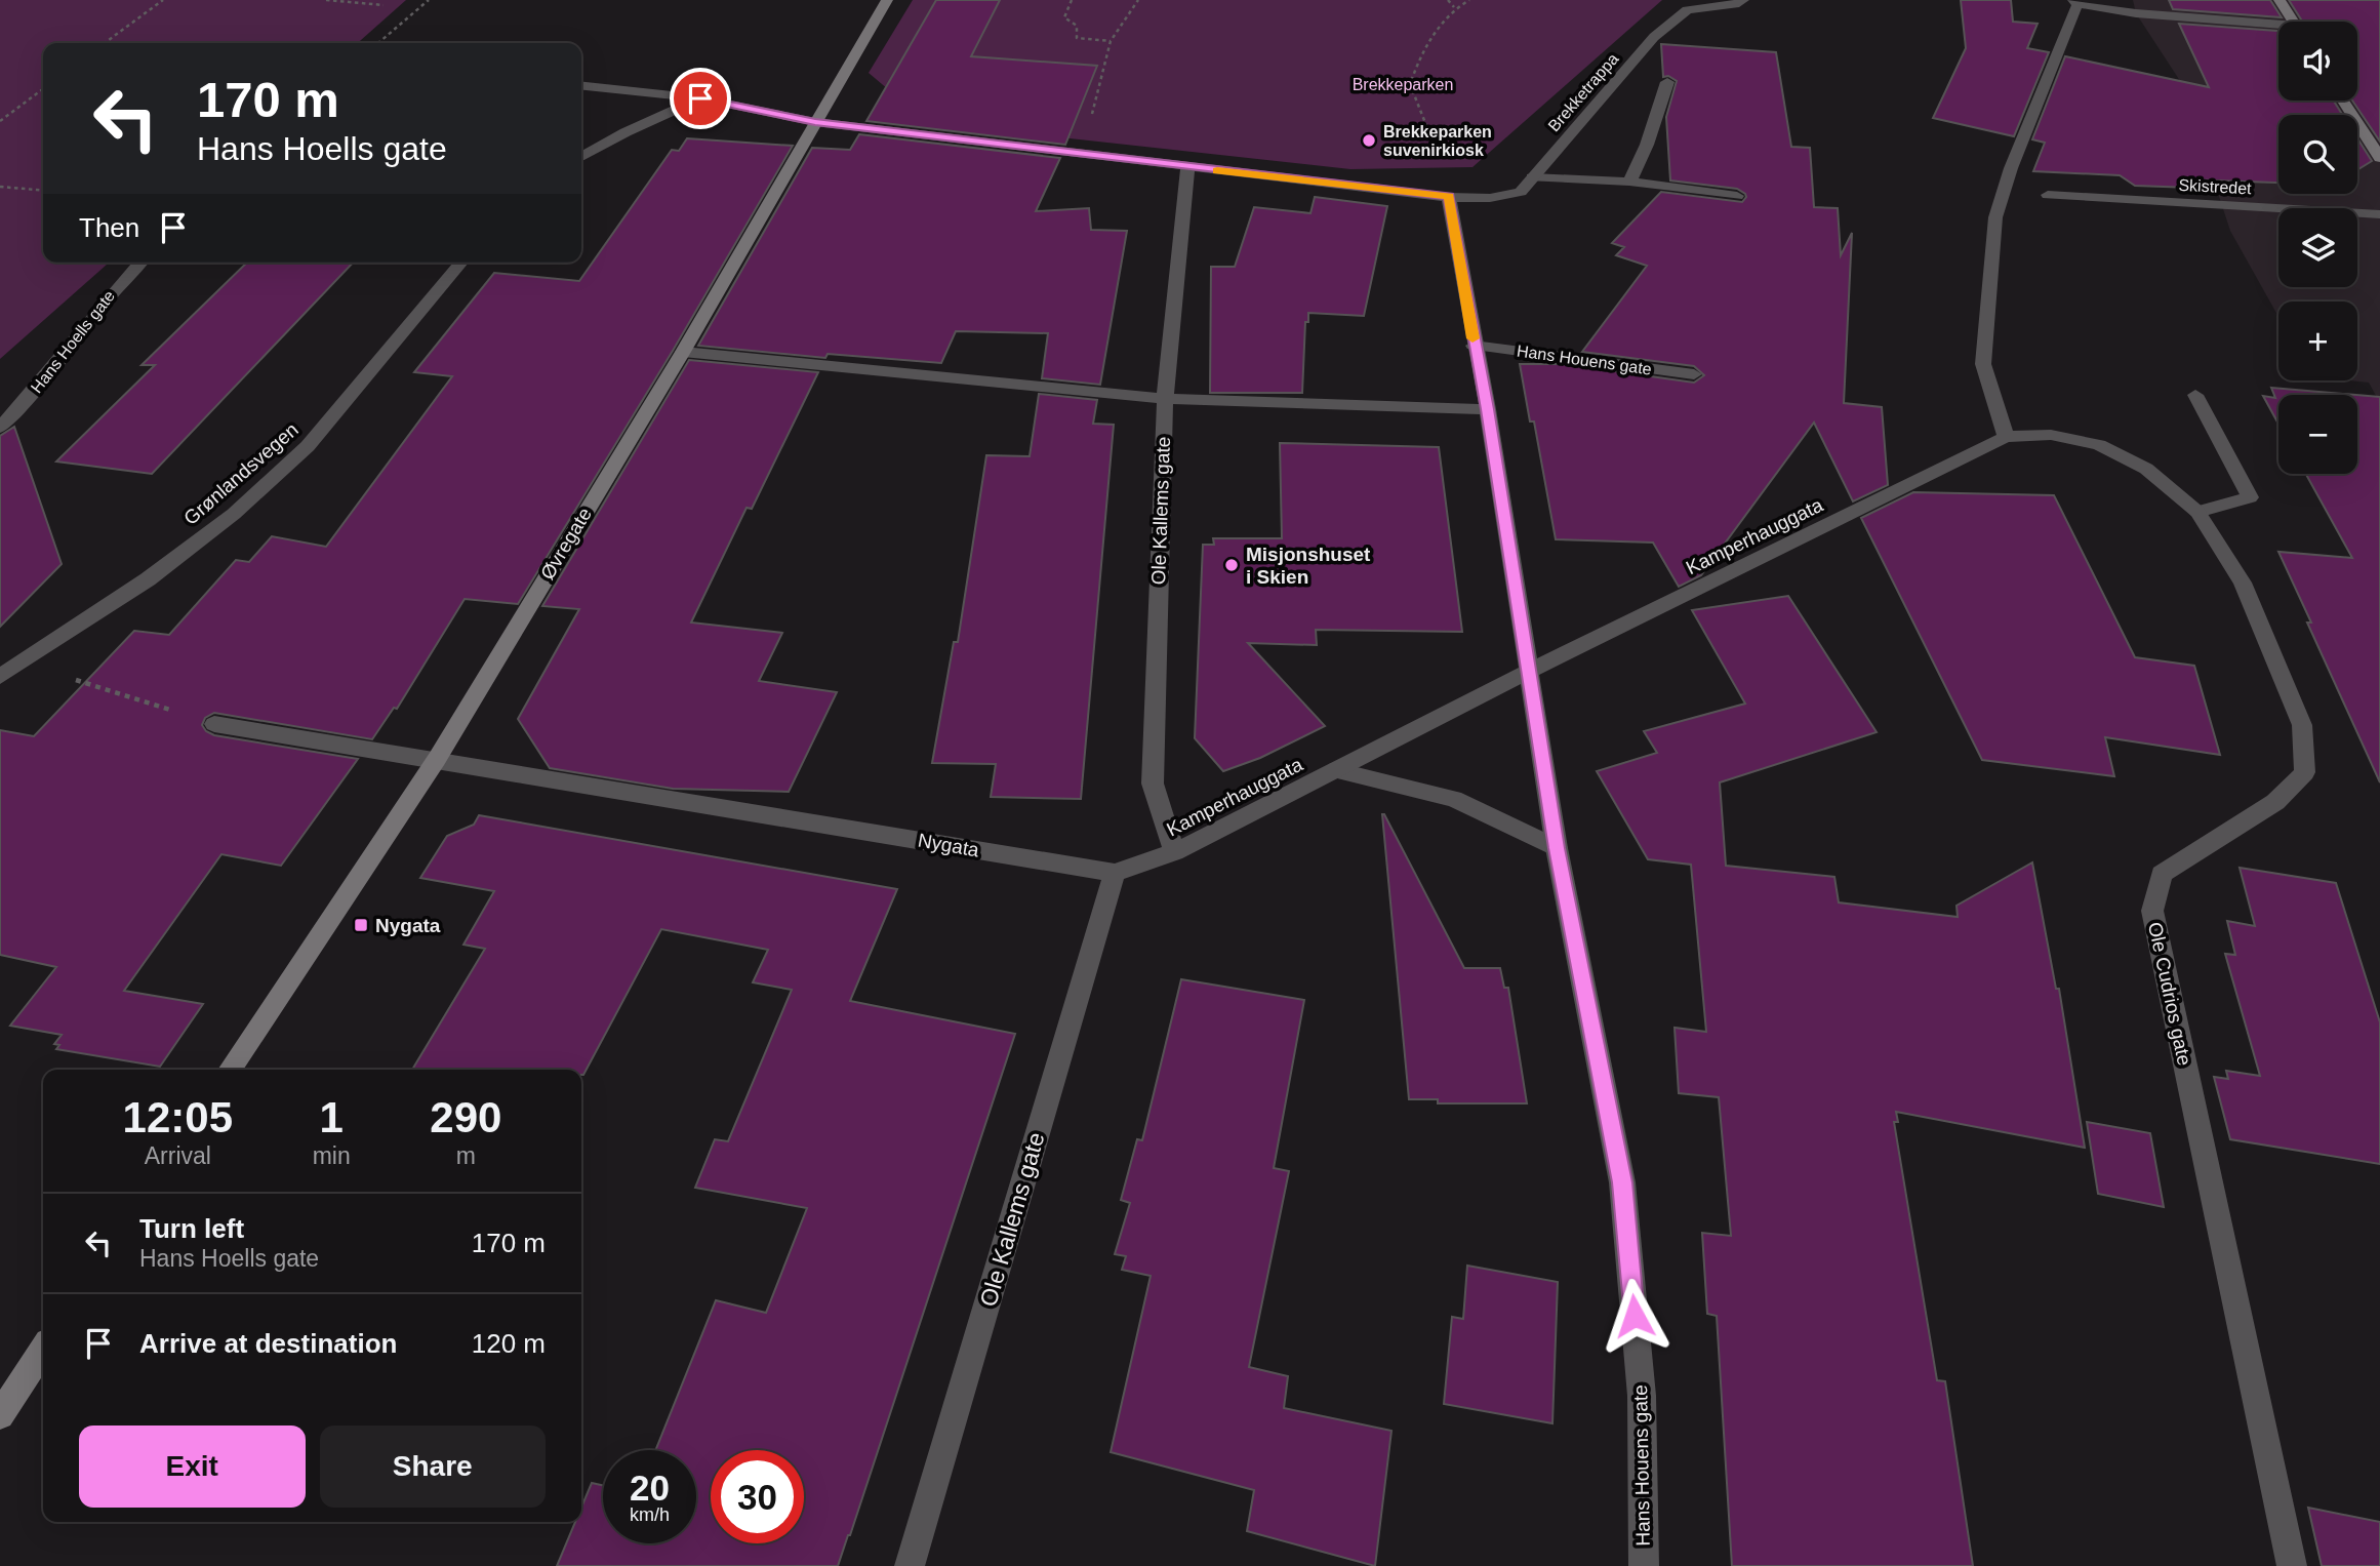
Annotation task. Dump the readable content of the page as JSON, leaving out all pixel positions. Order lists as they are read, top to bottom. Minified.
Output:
{"streets":{"street":["Brekketrappa","Skistredet","Hans Hoells gate","Hans Houens gate","Grønlandsvegen","Ole Kallems gate","Kamperhauggata","Øvregate","Nygata","Ole Cudrios gate"]},"crossings":[["Brekketrappa","Hans Houens gate"],["Hans Houens gate","Kamperhauggata"],["Ole Kallems gate","Kamperhauggata"],["Ole Kallems gate","Nygata"],["Kamperhauggata","Nygata"],["Kamperhauggata","Ole Cudrios gate"],["Øvregate","Nygata"]],"parks":["Brekkeparken"],"places":{"other":["Brekkeparken suvenirkiosk","Misjonshuset i Skien"],"transit":["Nygata"]},"page":{"map_buttons":["+","−"],"turn":["170 m","Hans Hoells gate"],"then":"Then","eta":["12:05","Arrival","1","min","290","m"],"list":[{"name":"Turn left","note":"Hans Hoells gate","value":"170 m"},{"name":"Arrive at destination","value":"120 m"}],"buttons":["Exit","Share"],"speed":"20 km/h","limit":"30"}}
